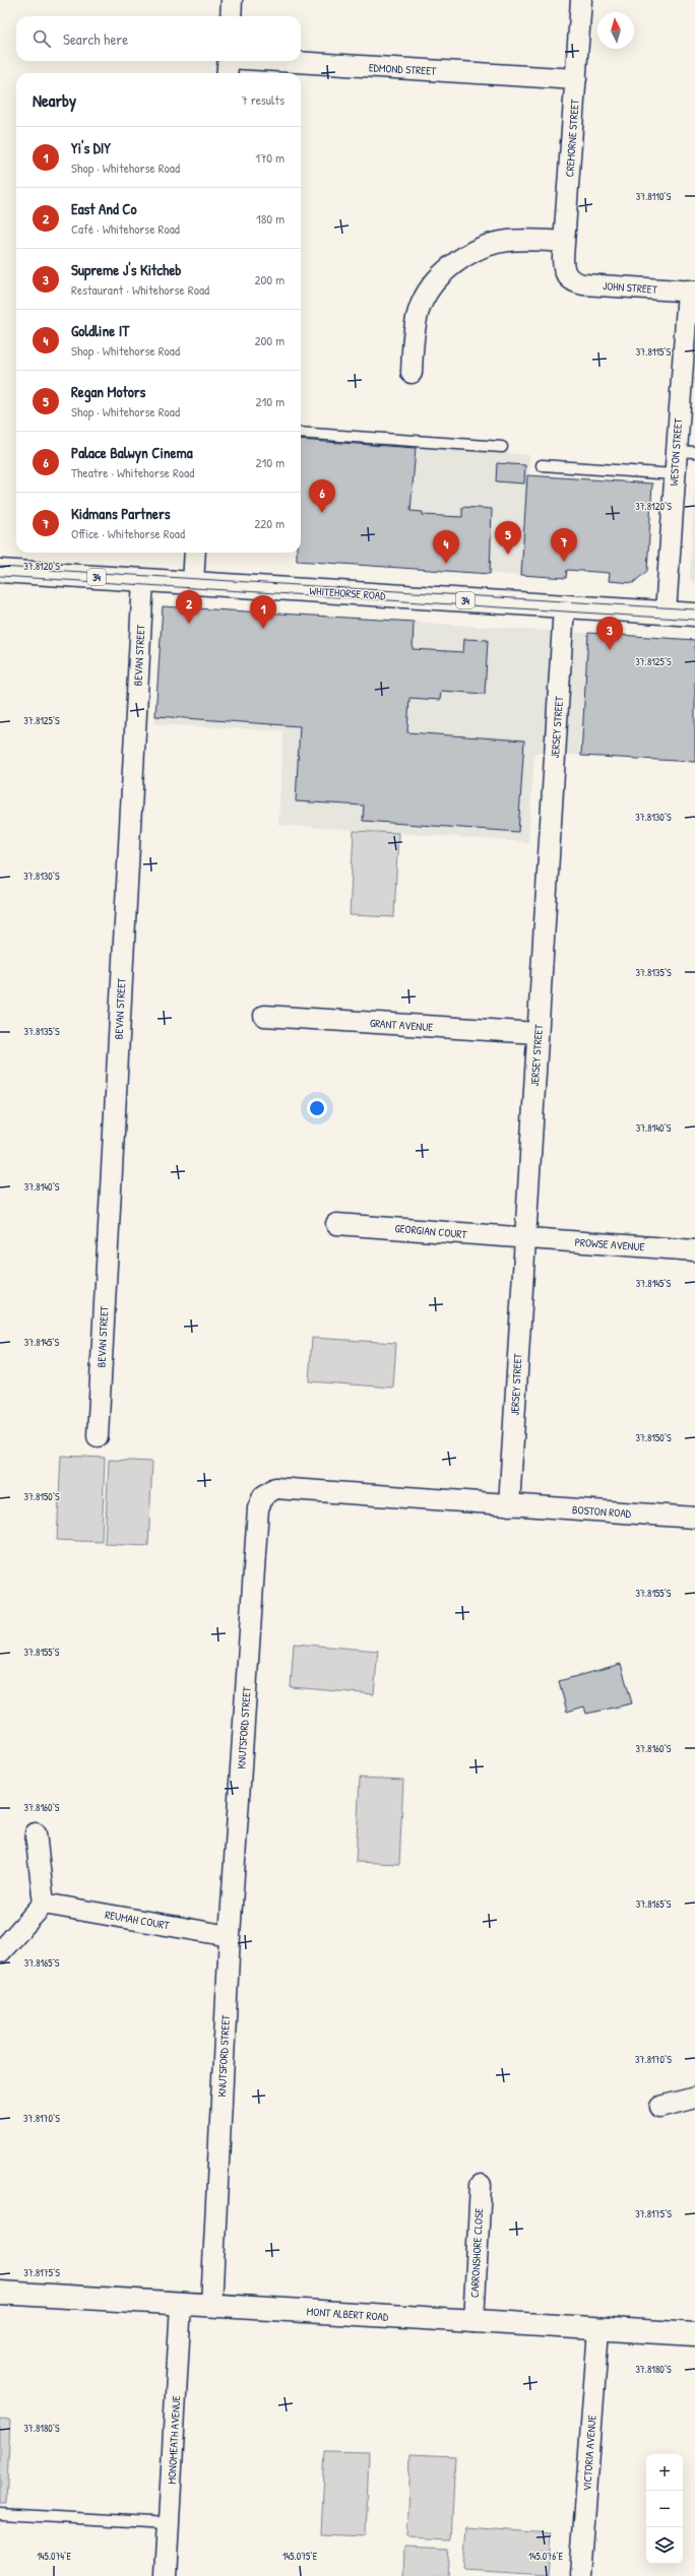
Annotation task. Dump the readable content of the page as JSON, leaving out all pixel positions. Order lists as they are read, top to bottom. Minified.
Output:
{"streets":{"main road":["34","WHITEHORSE ROAD","MONT ALBERT ROAD"],"street":["EDMOND STREET","CREMORNE STREET","JOHN STREET","WESTON STREET","BEVAN STREET","JERSEY STREET","GRANT AVENUE","GEORGIAN COURT","PROWSE AVENUE","BOSTON ROAD","KNUTSFORD STREET","REUMAH COURT","CARRONSHORE CLOSE","MONOMEATH AVENUE","VICTORIA AVENUE"]},"crossings":[["EDMOND STREET","CREMORNE STREET"],["CREMORNE STREET","JOHN STREET"],["JOHN STREET","WESTON STREET"],["WESTON STREET","WHITEHORSE ROAD"],["WHITEHORSE ROAD","BEVAN STREET"],["WHITEHORSE ROAD","JERSEY STREET"],["JERSEY STREET","GRANT AVENUE"],["JERSEY STREET","GEORGIAN COURT"],["JERSEY STREET","PROWSE AVENUE"],["JERSEY STREET","BOSTON ROAD"],["JERSEY STREET","KNUTSFORD STREET"],["GEORGIAN COURT","PROWSE AVENUE"],["BOSTON ROAD","KNUTSFORD STREET"],["KNUTSFORD STREET","REUMAH COURT"],["KNUTSFORD STREET","MONT ALBERT ROAD"],["CARRONSHORE CLOSE","MONT ALBERT ROAD"],["MONT ALBERT ROAD","MONOMEATH AVENUE"],["MONT ALBERT ROAD","VICTORIA AVENUE"]],"north":"top","page":{"search":"Search here","heading":["Nearby","7 results"],"list":[{"mark":"1","name":"Yi's DIY","note":"Shop · Whitehorse Road","value":"170 m"},{"mark":"2","name":"East And Co","note":"Café · Whitehorse Road","value":"180 m"},{"mark":"3","name":"Supreme J's Kitcheb","note":"Restaurant · Whitehorse Road","value":"200 m"},{"mark":"4","name":"Goldline IT","note":"Shop · Whitehorse Road","value":"200 m"},{"mark":"5","name":"Regan Motors","note":"Shop · Whitehorse Road","value":"210 m"},{"mark":"6","name":"Palace Balwyn Cinema","note":"Theatre · Whitehorse Road","value":"210 m"},{"mark":"7","name":"Kidmans Partners","note":"Office · Whitehorse Road","value":"220 m"}],"pins":["6","5","7","4","2","1","3"],"map_buttons":["+","−"]},"coordinates":["37.8110°S","37.8115°S","37.8120°S","37.8125°S","37.8130°S","37.8135°S","37.8140°S","37.8145°S","37.8150°S","37.8155°S","37.8160°S","37.8165°S","37.8170°S","37.8175°S","37.8180°S","145.074°E","145.075°E","145.076°E"]}
